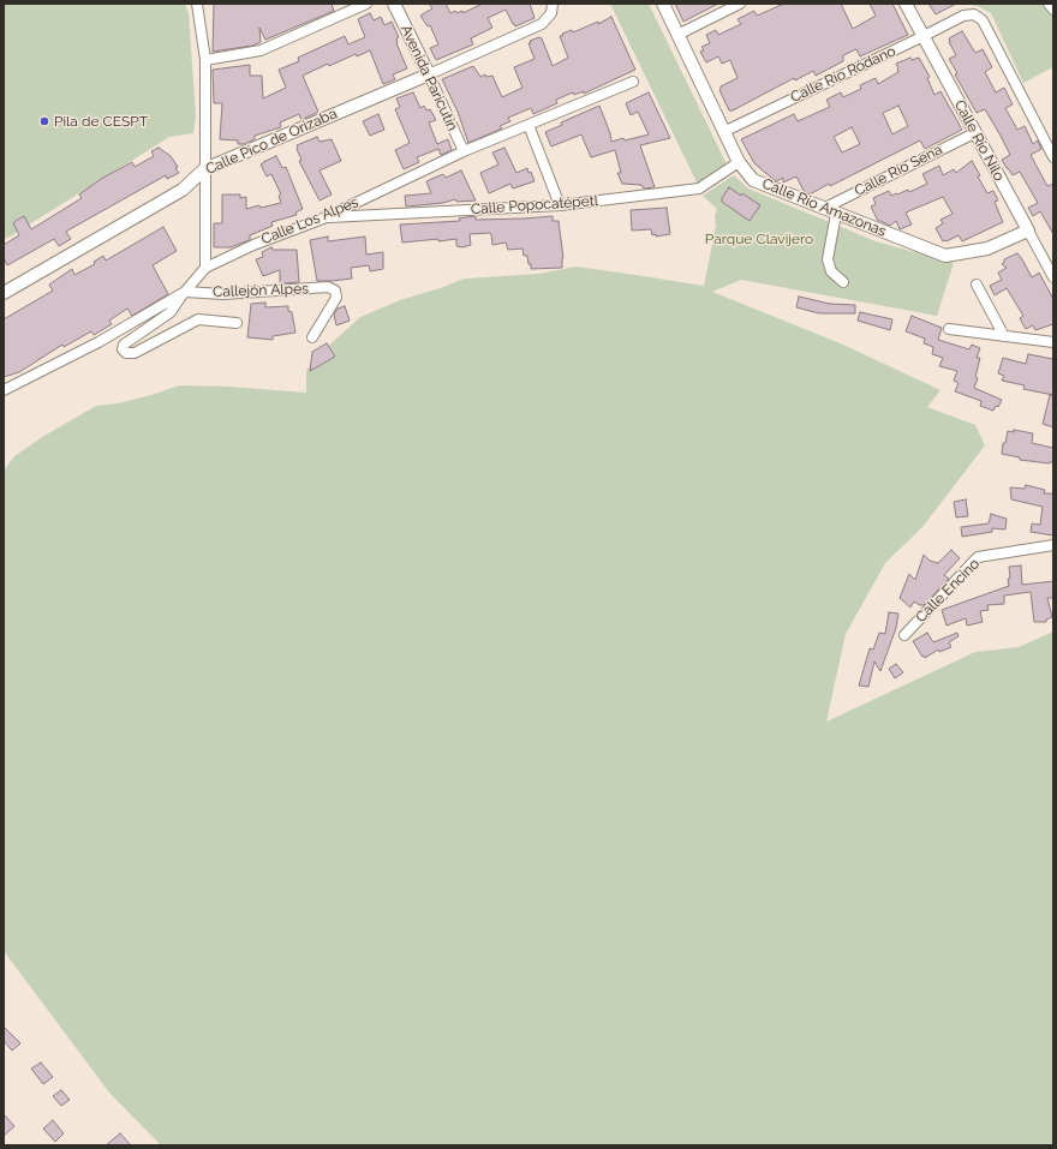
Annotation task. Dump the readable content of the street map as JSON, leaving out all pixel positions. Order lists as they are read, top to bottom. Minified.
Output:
{"streets":{"street":["Calle Río Ródano","Avenida Paricutín","Calle Río Nilo","Calle Pico de Orizaba","Calle Río Sena","Calle Popocatépetl","Calle Río Amazonas","Calle Los Alpes","Callejón Alpes","Calle Encino"]},"crossings":[["Calle Río Ródano","Calle Río Nilo"],["Calle Río Ródano","Calle Río Amazonas"],["Avenida Paricutín","Calle Pico de Orizaba"],["Avenida Paricutín","Calle Los Alpes"],["Calle Río Nilo","Calle Río Sena"],["Calle Río Nilo","Calle Río Amazonas"],["Calle Río Sena","Calle Río Amazonas"],["Calle Popocatépetl","Calle Río Amazonas"],["Calle Popocatépetl","Calle Los Alpes"],["Calle Los Alpes","Callejón Alpes"]],"parks":["Parque Clavijero"],"places":["Pila de CESPT"]}
